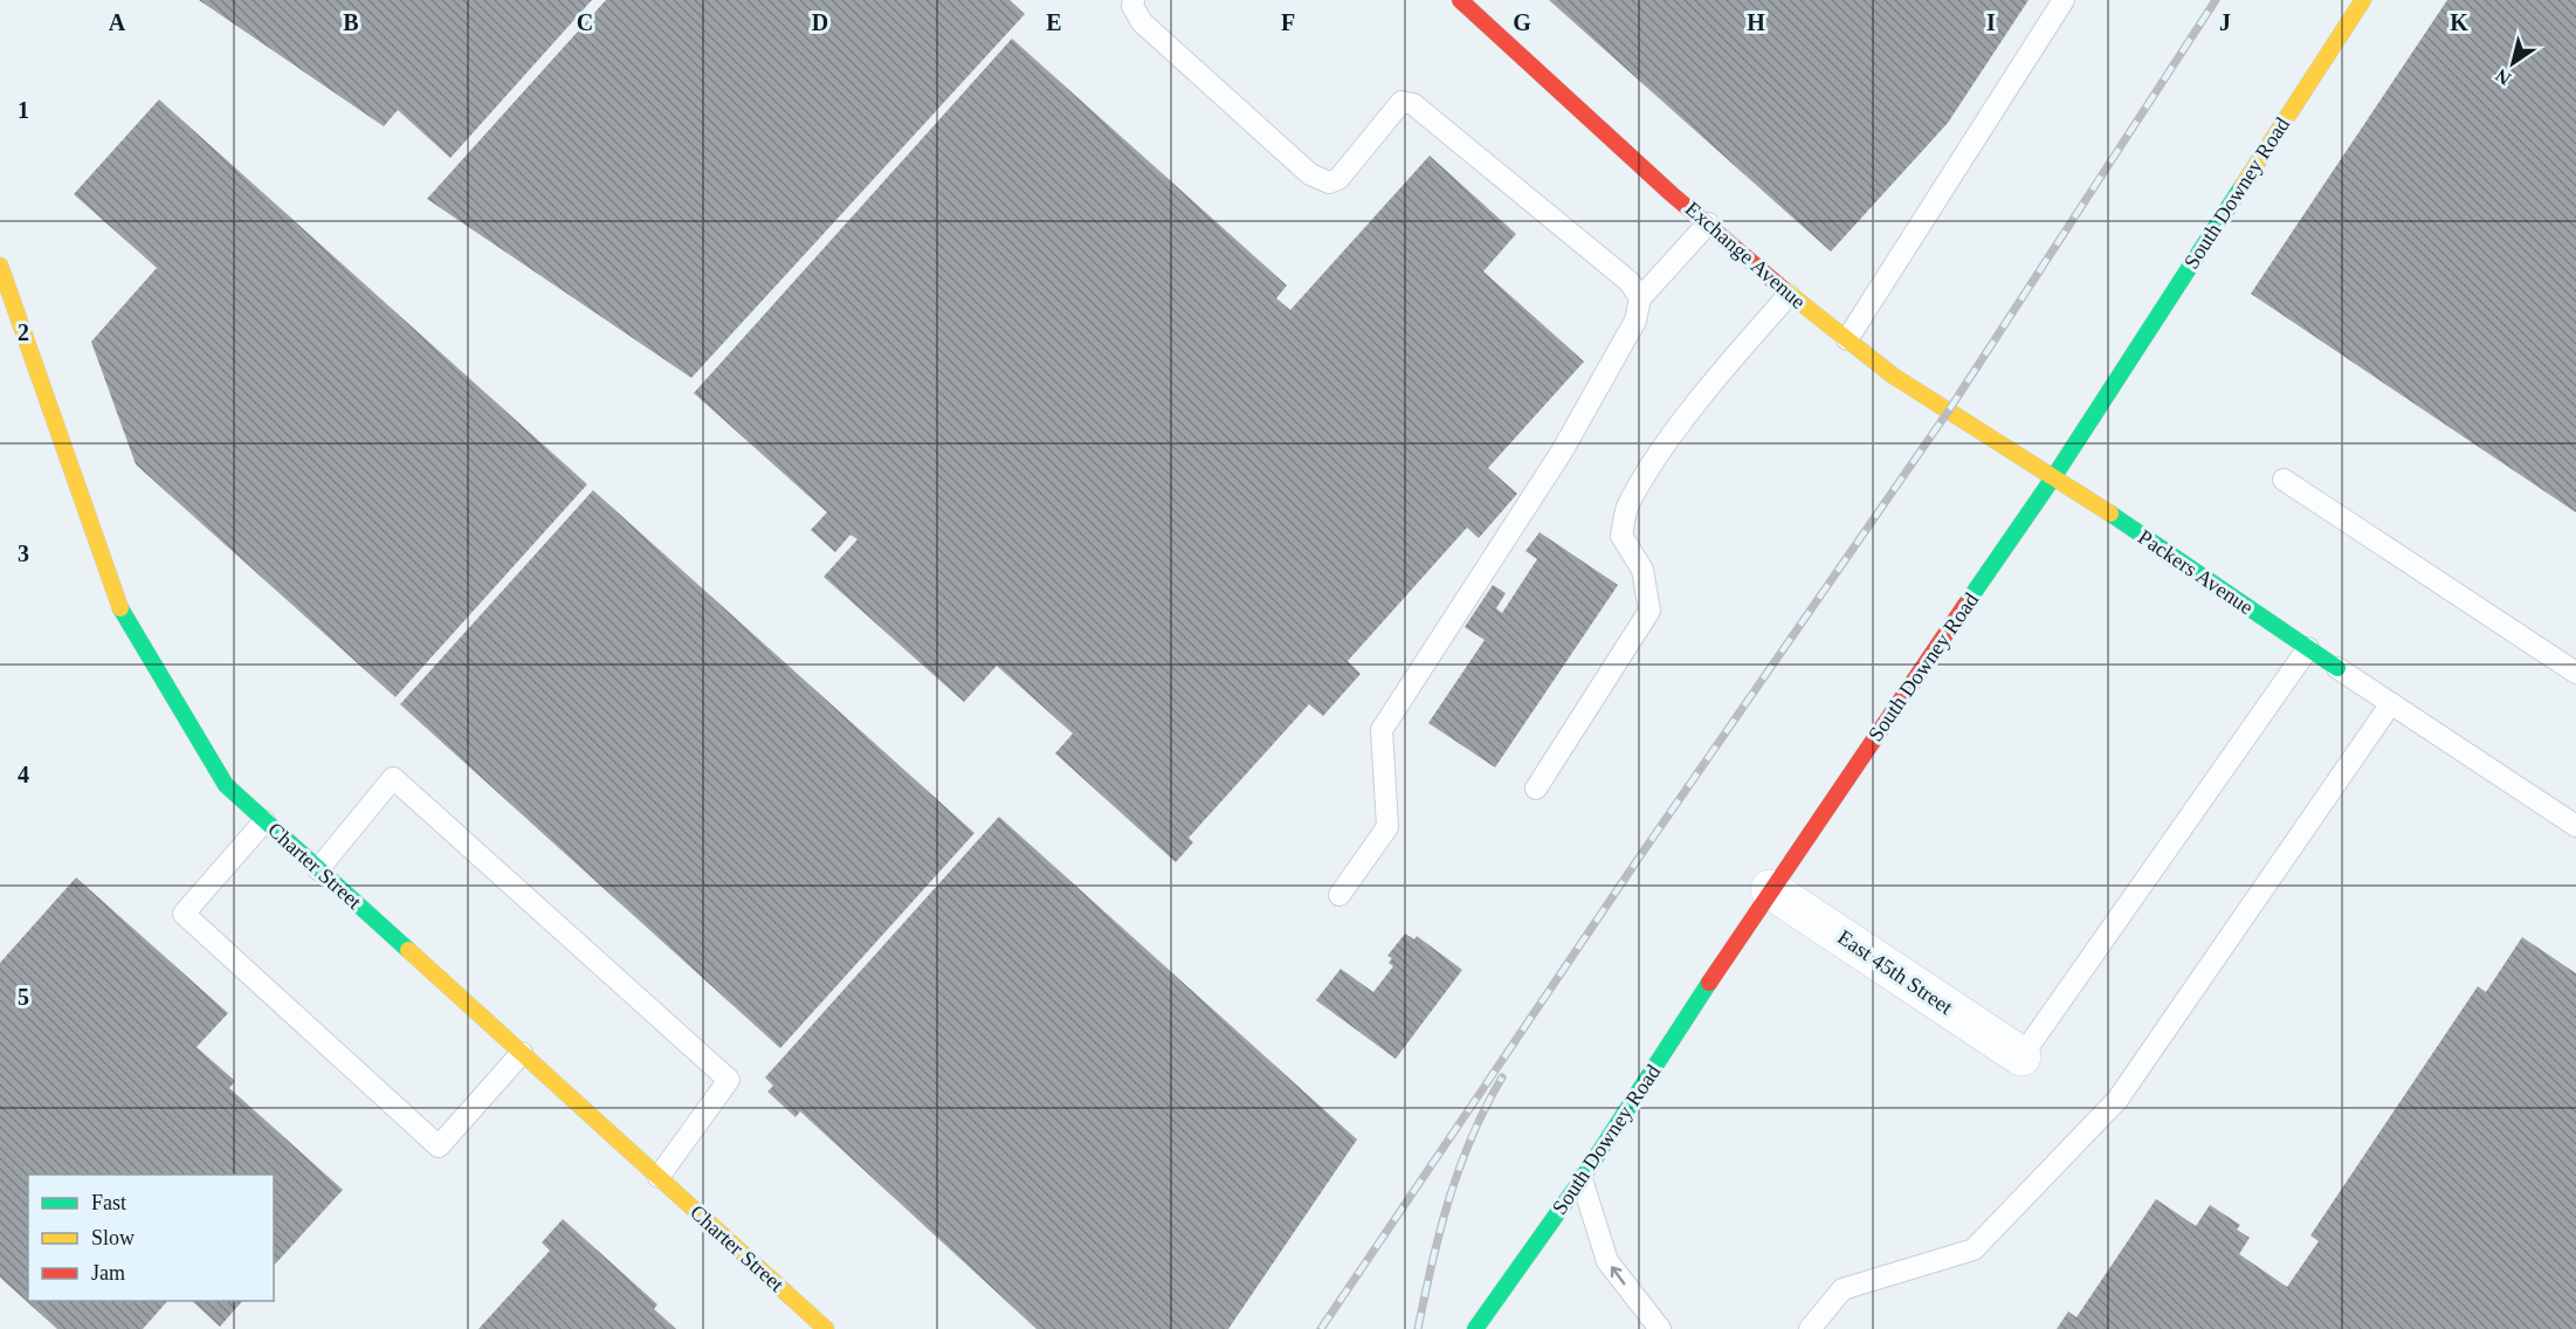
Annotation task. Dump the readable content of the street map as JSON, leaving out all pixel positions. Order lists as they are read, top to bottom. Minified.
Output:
{"streets":{"street":["South Downey Road","Exchange Avenue","Packers Avenue","Charter Street","East 45th Street"]},"crossings":[["South Downey Road","Exchange Avenue"],["South Downey Road","Packers Avenue"],["South Downey Road","East 45th Street"],["Exchange Avenue","Packers Avenue"]],"legend":["Fast","Slow","Jam"],"north":"bottom left","grid":{"columns":["A","B","C","D","E","F","G","H","I","J","K"],"rows":["1","2","3","4","5"]}}
